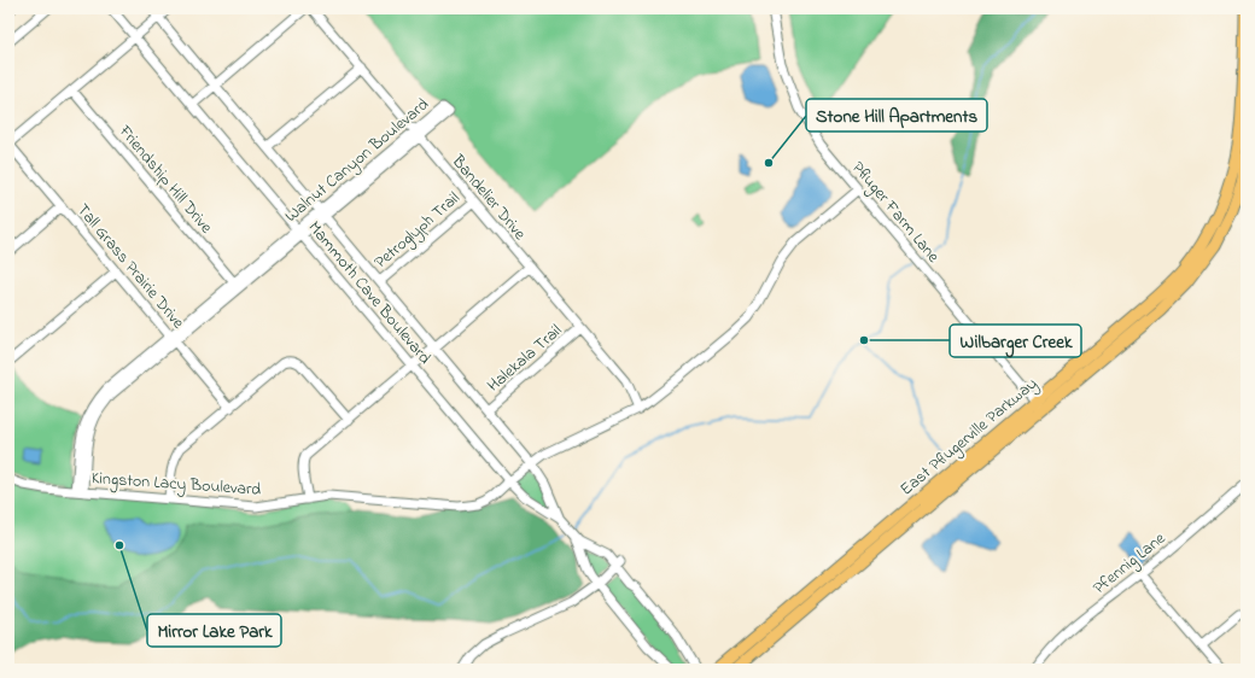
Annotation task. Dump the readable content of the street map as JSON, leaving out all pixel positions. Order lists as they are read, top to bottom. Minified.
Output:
{"streets":{"main road":["East Pflugerville Parkway"],"street":["Walnut Canyon Boulevard","Friendship Hill Drive","Bandelier Drive","Pfluger Farm Lane","Petroglyph Trail","Tall Grass Prairie Drive","Mammoth Cave Boulevard","Halekala Trail","Kingston Lacy Boulevard","Pfennig Lane"]},"crossings":[["Walnut Canyon Boulevard","Friendship Hill Drive"],["Walnut Canyon Boulevard","Bandelier Drive"],["Walnut Canyon Boulevard","Tall Grass Prairie Drive"],["Walnut Canyon Boulevard","Mammoth Cave Boulevard"],["Walnut Canyon Boulevard","Kingston Lacy Boulevard"],["Bandelier Drive","Petroglyph Trail"],["Bandelier Drive","Halekala Trail"],["Bandelier Drive","Kingston Lacy Boulevard"],["Pfluger Farm Lane","East Pflugerville Parkway"],["Pfluger Farm Lane","Kingston Lacy Boulevard"],["Petroglyph Trail","Mammoth Cave Boulevard"],["Mammoth Cave Boulevard","Halekala Trail"],["Mammoth Cave Boulevard","Kingston Lacy Boulevard"]],"places":["Stone Hill Apartments","Wilbarger Creek","Mirror Lake Park"]}
